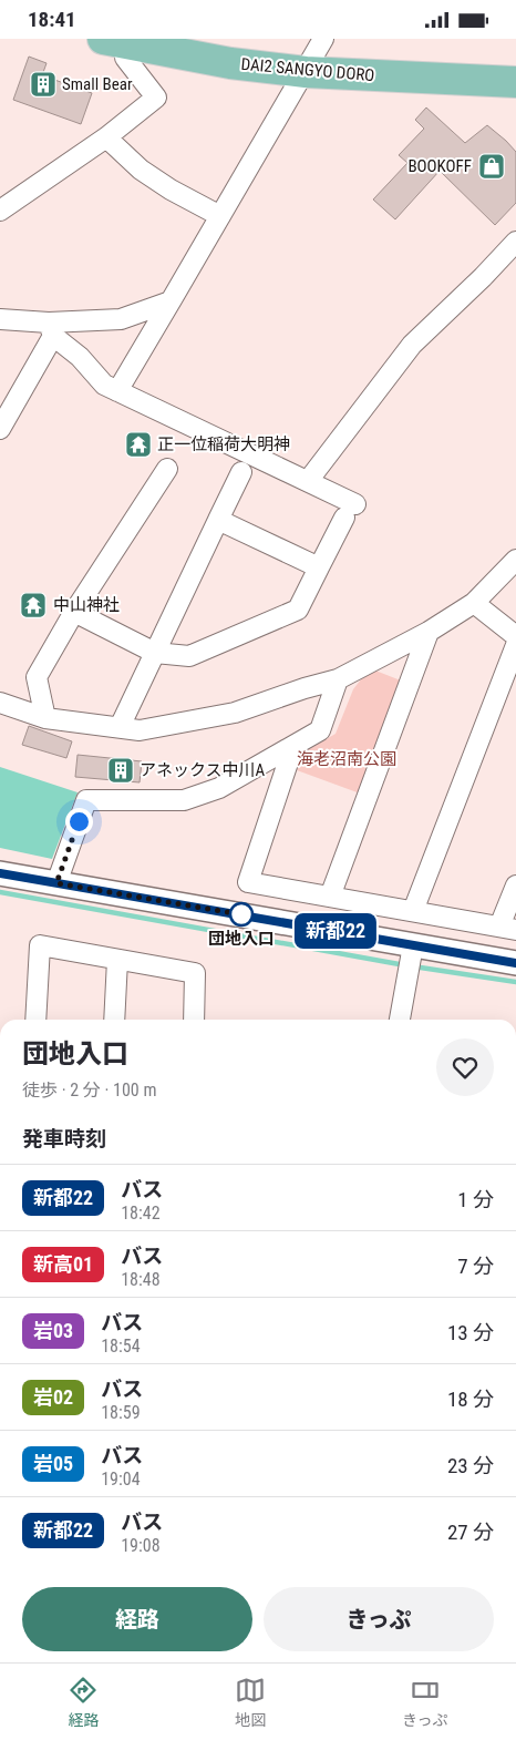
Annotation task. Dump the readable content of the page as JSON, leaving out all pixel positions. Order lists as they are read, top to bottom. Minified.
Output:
{"streets":{"main road":["DAI2 SANGYO DORO"]},"parks":["海老沼南公園"],"places":{"building":["Small Bear","アネックス中川A"],"shop":["BOOKOFF"],"temple":["正一位稲荷大明神","中山神社"],"other":["団地入口"]},"lines":["bus line 新都22"],"page":{"status":"18:41","on_map":"新都22","heading":[["団地入口","徒歩 · 2 分 · 100 m"],"発車時刻"],"list":[{"mark":"新都22","name":"バス","note":"18:42","value":"1 分"},{"mark":"新高01","name":"バス","note":"18:48","value":"7 分"},{"mark":"岩03","name":"バス","note":"18:54","value":"13 分"},{"mark":"岩02","name":"バス","note":"18:59","value":"18 分"},{"mark":"岩05","name":"バス","note":"19:04","value":"23 分"},{"mark":"新都22","name":"バス","note":"19:08","value":"27 分"}],"buttons":["経路","きっぷ"],"tabs":["経路","地図","きっぷ"]}}
